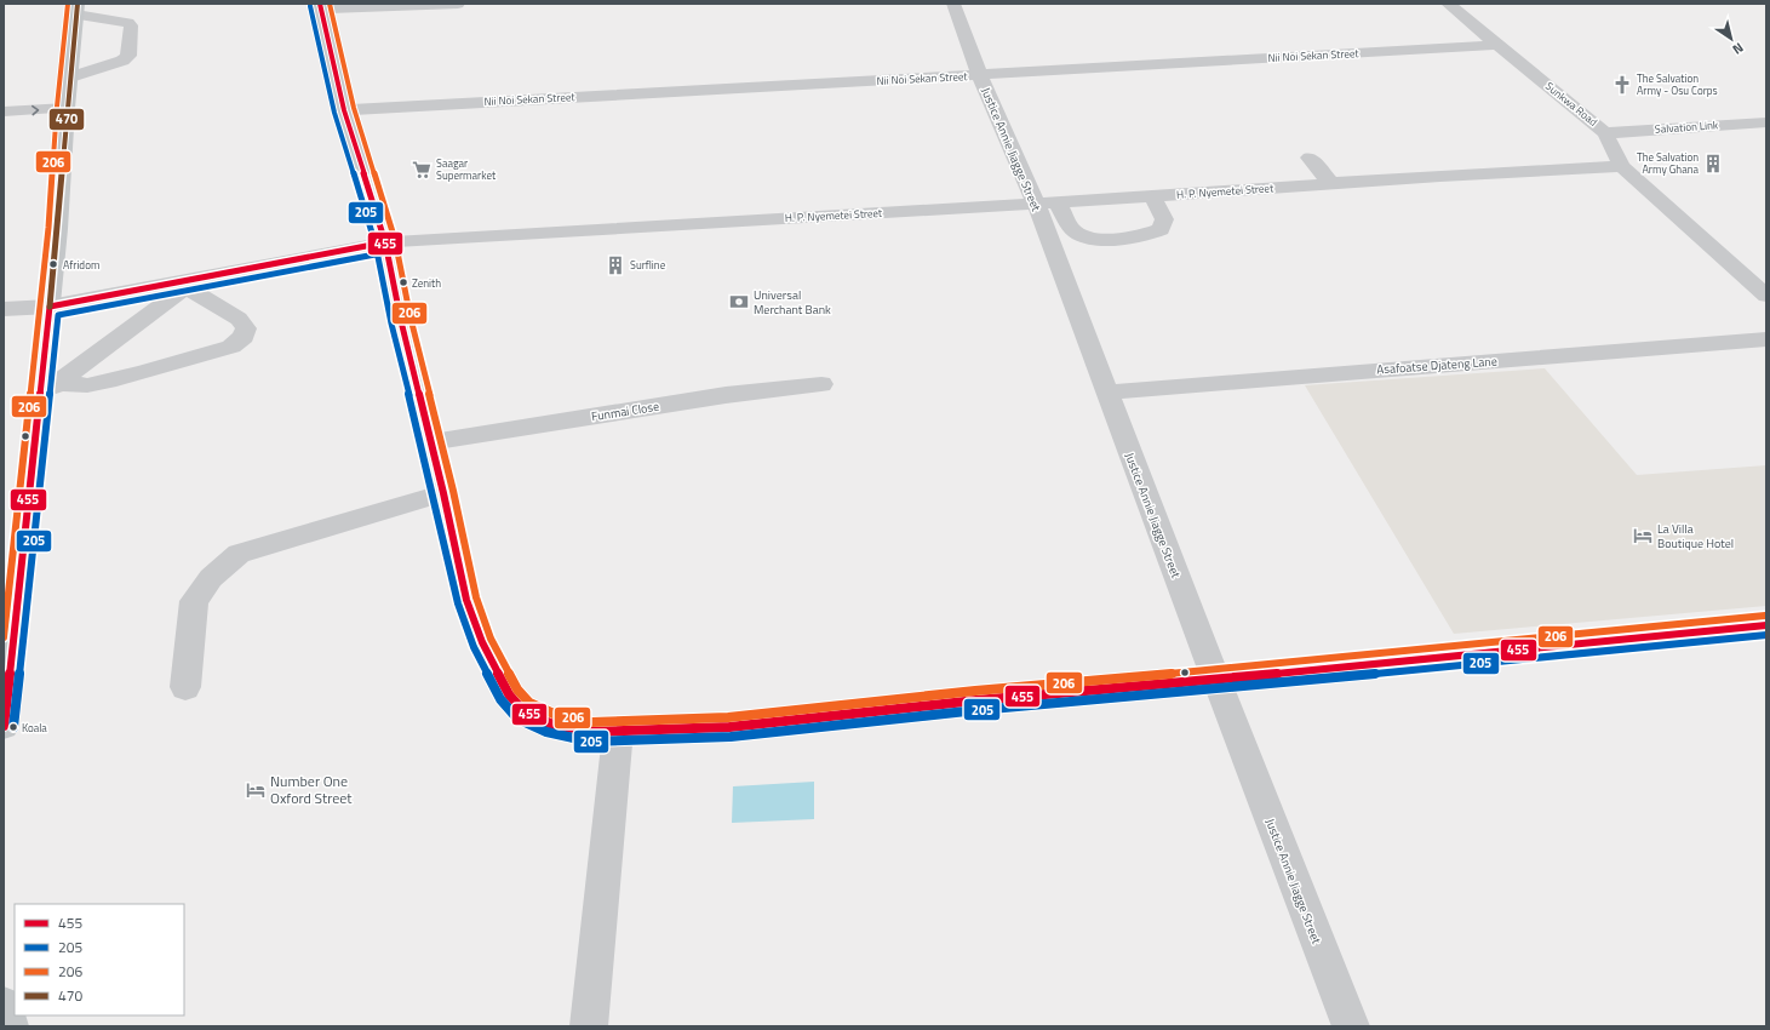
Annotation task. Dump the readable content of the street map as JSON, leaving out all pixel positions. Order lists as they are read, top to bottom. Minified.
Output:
{"streets":{"street":["Nii Noi Sekan Street","Sunkwa Road","Salvation Link","Justice Annie Jiagge Street","H. P. Nyemetei Street","Asafoatse Djateng Lane","Funmai Close"]},"crossings":[["Nii Noi Sekan Street","Sunkwa Road"],["Nii Noi Sekan Street","Justice Annie Jiagge Street"],["Sunkwa Road","Salvation Link"],["Sunkwa Road","H. P. Nyemetei Street"],["Justice Annie Jiagge Street","H. P. Nyemetei Street"],["Justice Annie Jiagge Street","Asafoatse Djateng Lane"]],"places":{"church":["The Salvation Army - Osu Corps"],"building":["The Salvation Army Ghana","Surfline"],"supermarket":["Saagar Supermarket"],"other":["Afridom","Zenith","Koala"],"bank":["Universal Merchant Bank"],"hotel":["La Villa Boutique Hotel","Number One Oxford Street"]},"lines":["transit line 455","transit line 206","transit line 470","transit line 205"],"legend":["455","205","206","470"],"north":"bottom right"}
